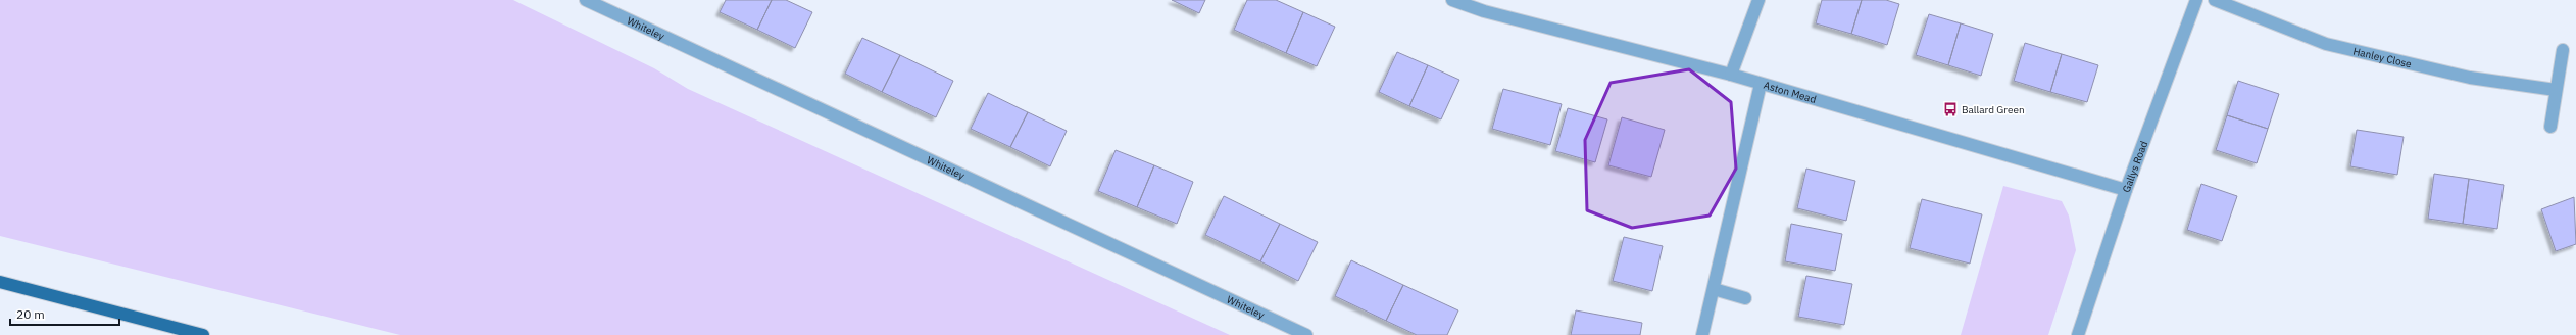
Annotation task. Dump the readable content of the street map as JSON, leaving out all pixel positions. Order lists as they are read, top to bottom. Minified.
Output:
{"streets":{"street":["Whiteley","Hanley Close","Aston Mead","Gallys Road"]},"crossings":[["Aston Mead","Gallys Road"]],"places":{"bus stop":["Ballard Green"]},"scale_bar":"20 m"}
